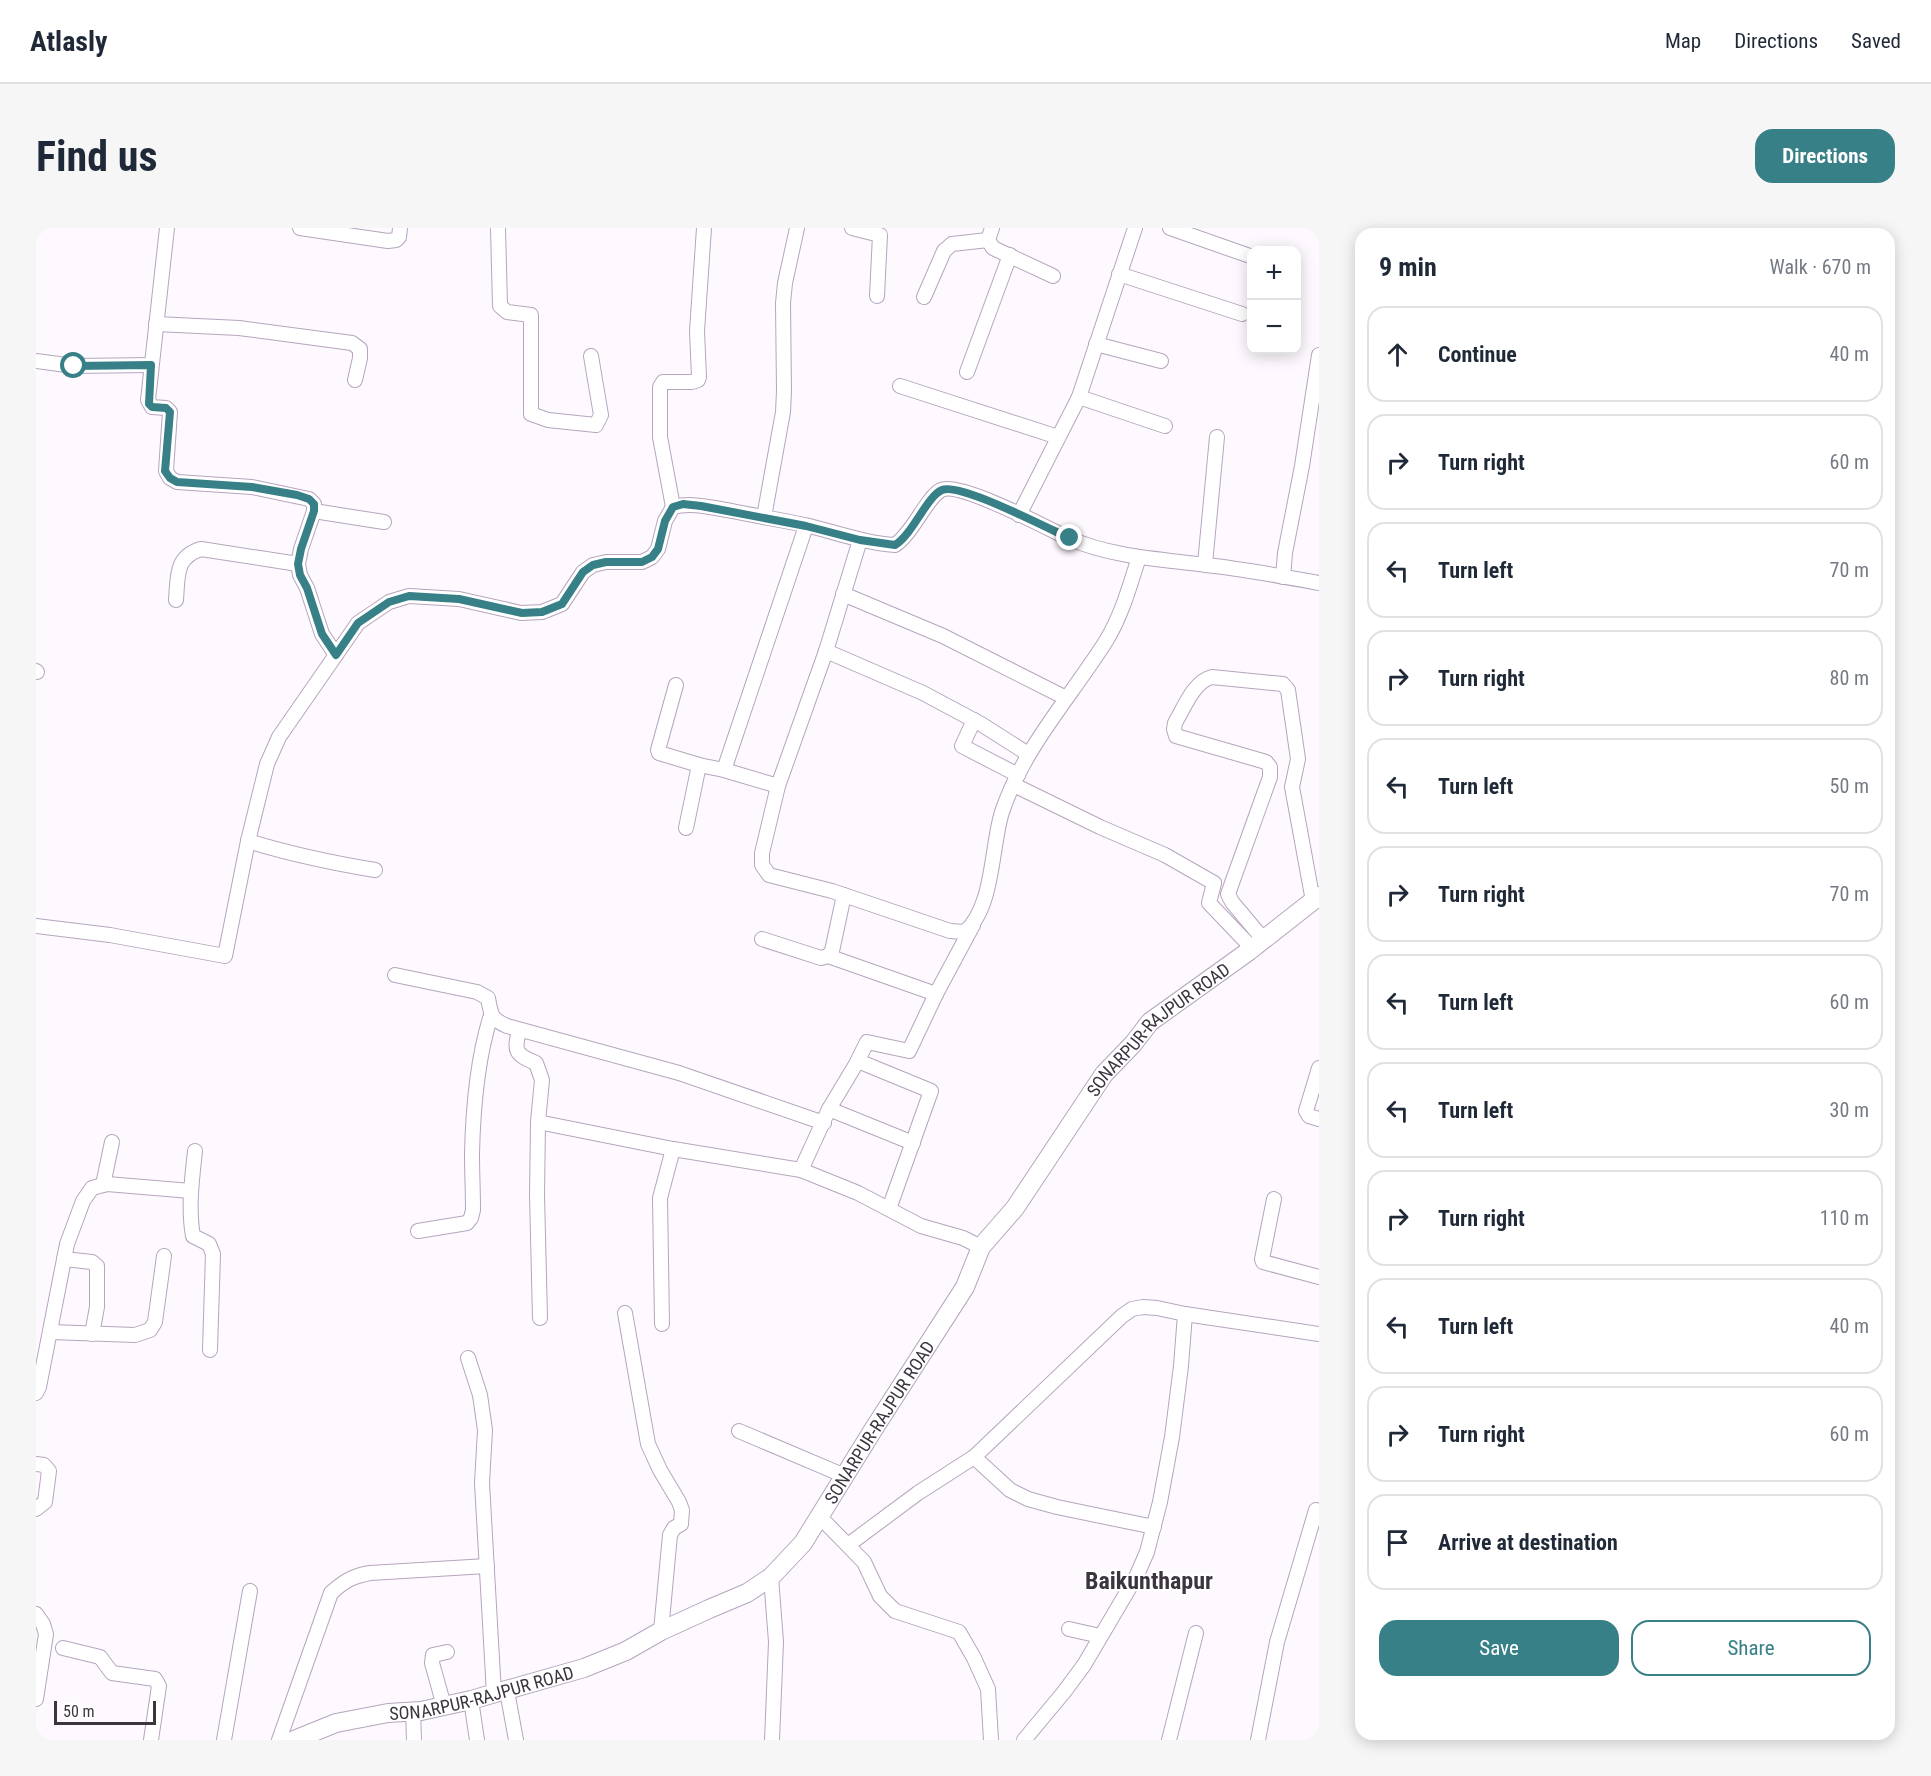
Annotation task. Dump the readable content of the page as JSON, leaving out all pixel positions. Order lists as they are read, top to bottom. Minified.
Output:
{"streets":{"main road":["SONARPUR-RAJPUR ROAD"]},"districts":["Baikunthapur"],"scale_bar":"50 m","page":{"header":"Atlasly","nav":["Map","Directions","Saved"],"buttons":["Directions",["Save","Share"]],"title":"Find us","heading":["9 min","Walk · 670 m"],"map_buttons":["+","−"],"list":[["Continue","40 m"],["Turn right","60 m"],["Turn left","70 m"],["Turn right","80 m"],["Turn left","50 m"],["Turn right","70 m"],["Turn left","60 m"],["Turn left","30 m"],["Turn right","110 m"],["Turn left","40 m"],["Turn right","60 m"],"Arrive at destination"],"scale":"50 m"}}
